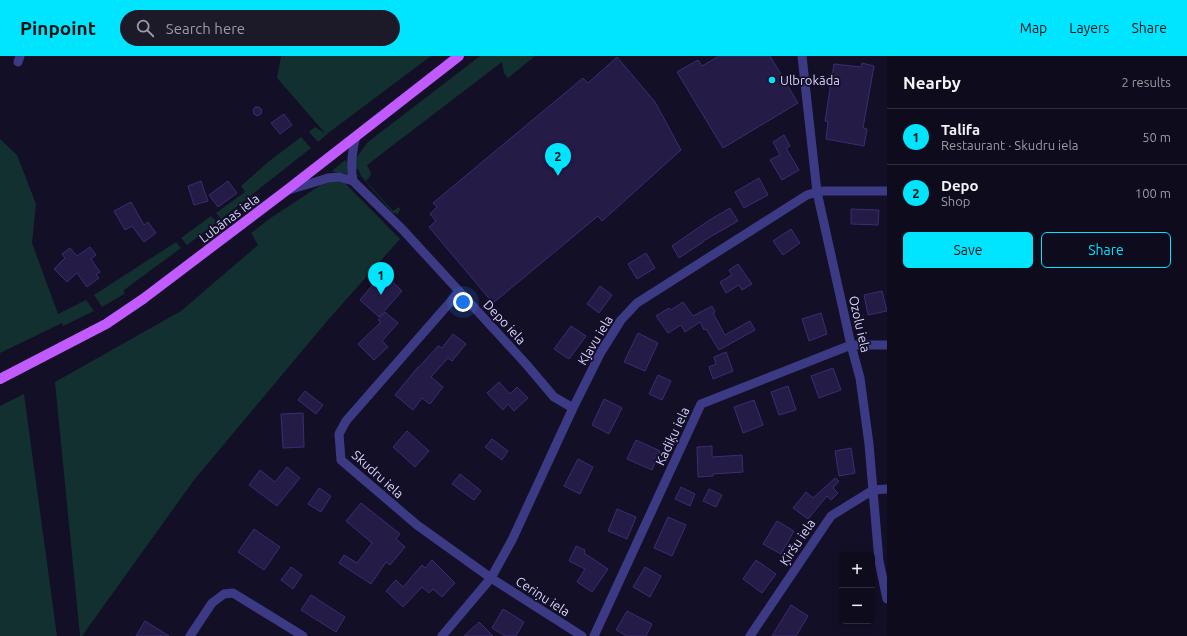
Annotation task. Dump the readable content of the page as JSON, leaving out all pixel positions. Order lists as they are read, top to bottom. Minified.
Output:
{"streets":{"main road":["Lubānas iela"],"street":["Depo iela","Ozolu iela","Kļavu iela","Kadiķu iela","Skudru iela","Ķiršu iela","Ceriņu iela"]},"crossings":[["Depo iela","Kļavu iela"],["Depo iela","Skudru iela"],["Ozolu iela","Kļavu iela"],["Ozolu iela","Kadiķu iela"],["Ozolu iela","Ķiršu iela"],["Kļavu iela","Skudru iela"],["Kļavu iela","Ceriņu iela"],["Skudru iela","Ceriņu iela"]],"places":["Ulbrokāda"],"page":{"header":"Pinpoint","search":"Search here","nav":["Map","Layers","Share"],"heading":["Nearby","2 results"],"list":[{"mark":"1","name":"Talifa","note":"Restaurant · Skudru iela","value":"50 m"},{"mark":"2","name":"Depo","note":"Shop","value":"100 m"}],"pins":["2","1"],"buttons":["Save","Share"],"map_buttons":["+","−"]}}
